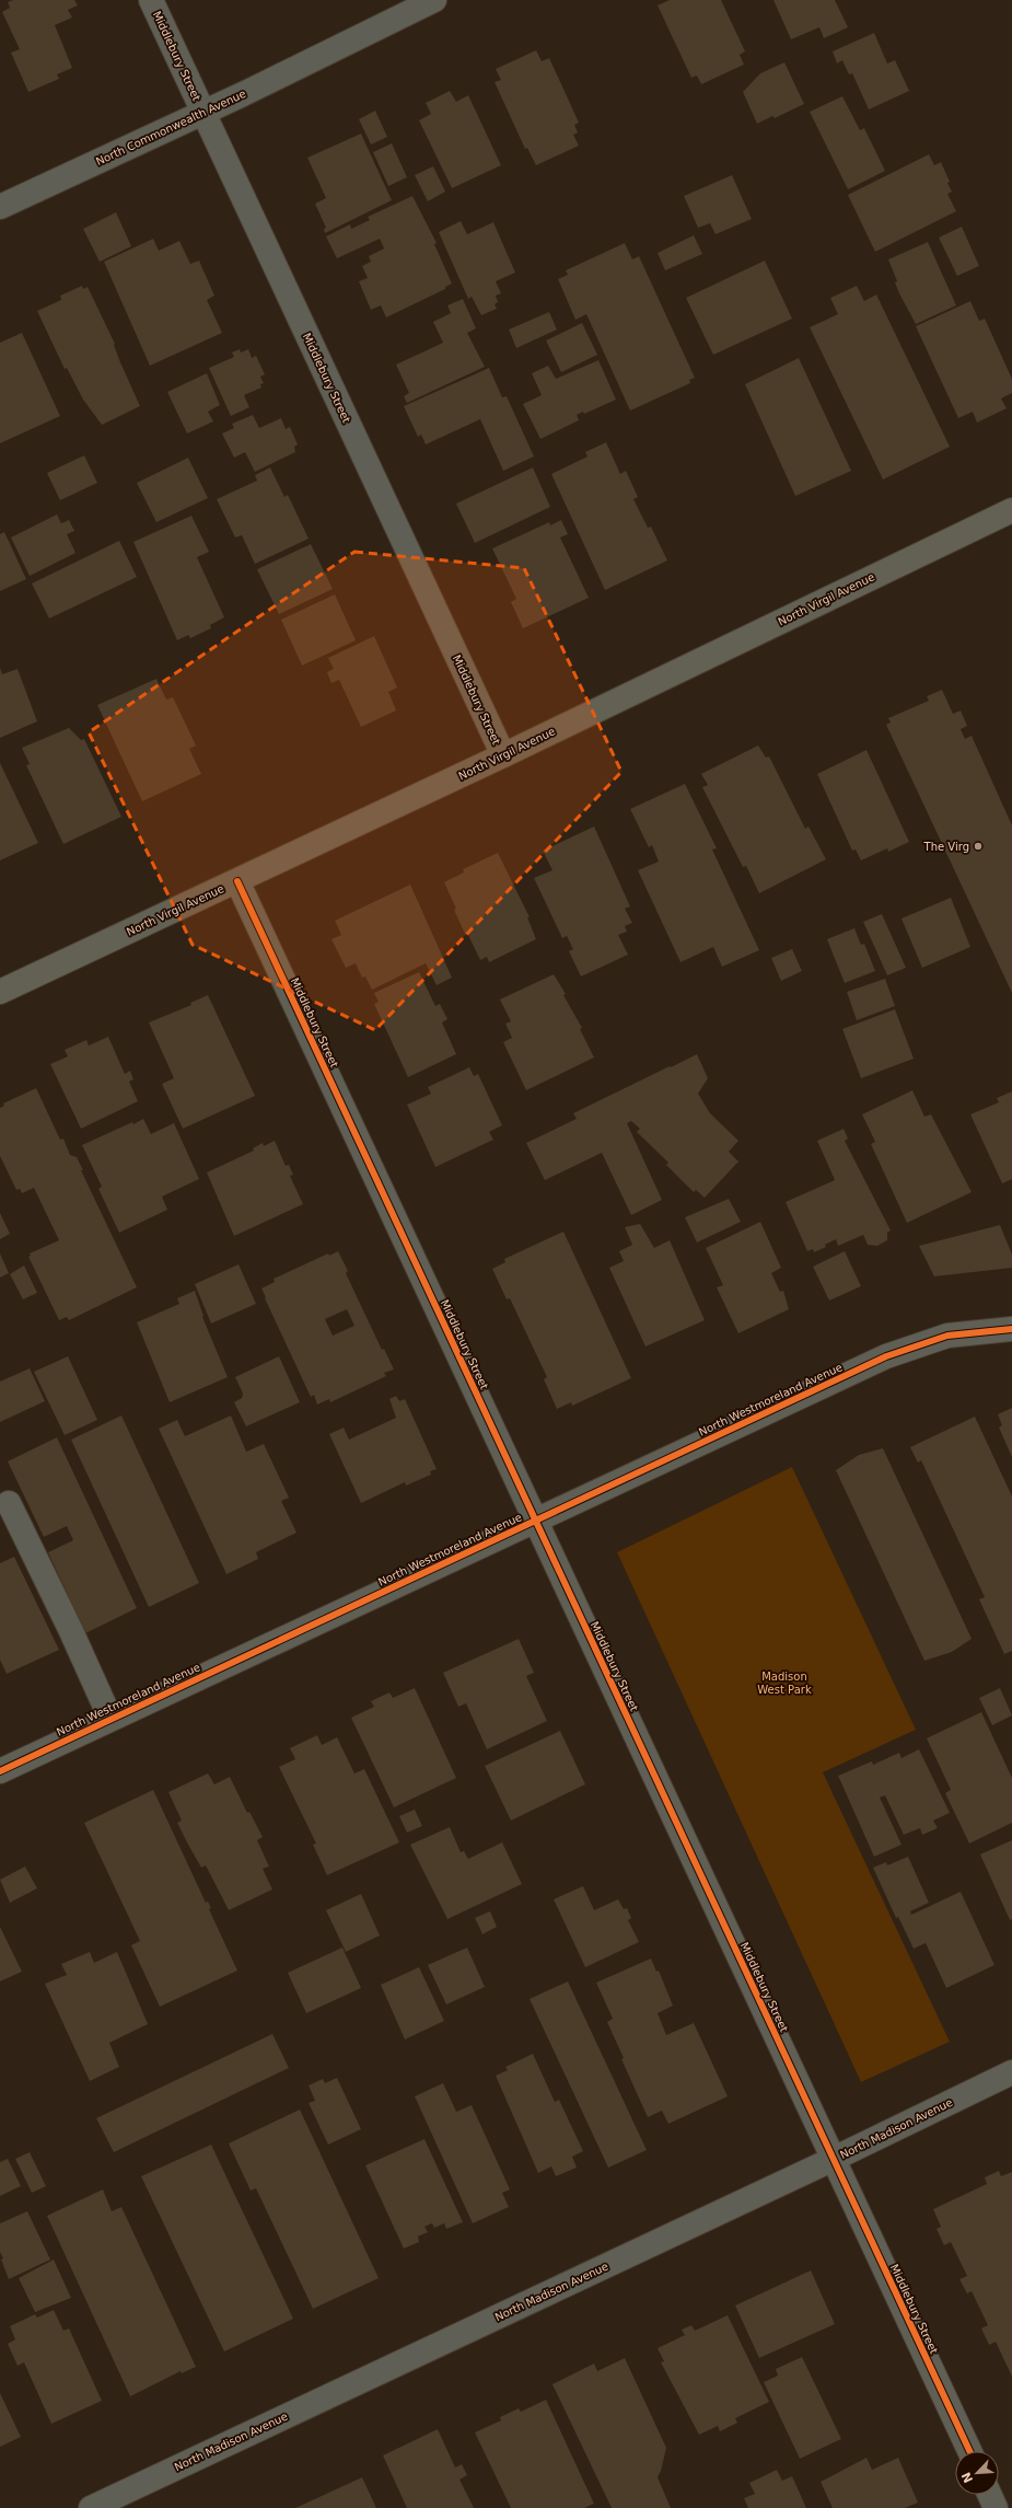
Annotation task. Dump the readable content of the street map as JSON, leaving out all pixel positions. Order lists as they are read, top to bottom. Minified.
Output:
{"streets":{"main road":["North Virgil Avenue"],"street":["Middlebury Street","North Commonwealth Avenue","North Westmoreland Avenue","North Madison Avenue"]},"crossings":[["Middlebury Street","North Commonwealth Avenue"],["Middlebury Street","North Virgil Avenue"],["Middlebury Street","North Westmoreland Avenue"],["Middlebury Street","North Madison Avenue"]],"parks":["Madison West Park"],"places":["The Virg"],"north":"bottom left"}
